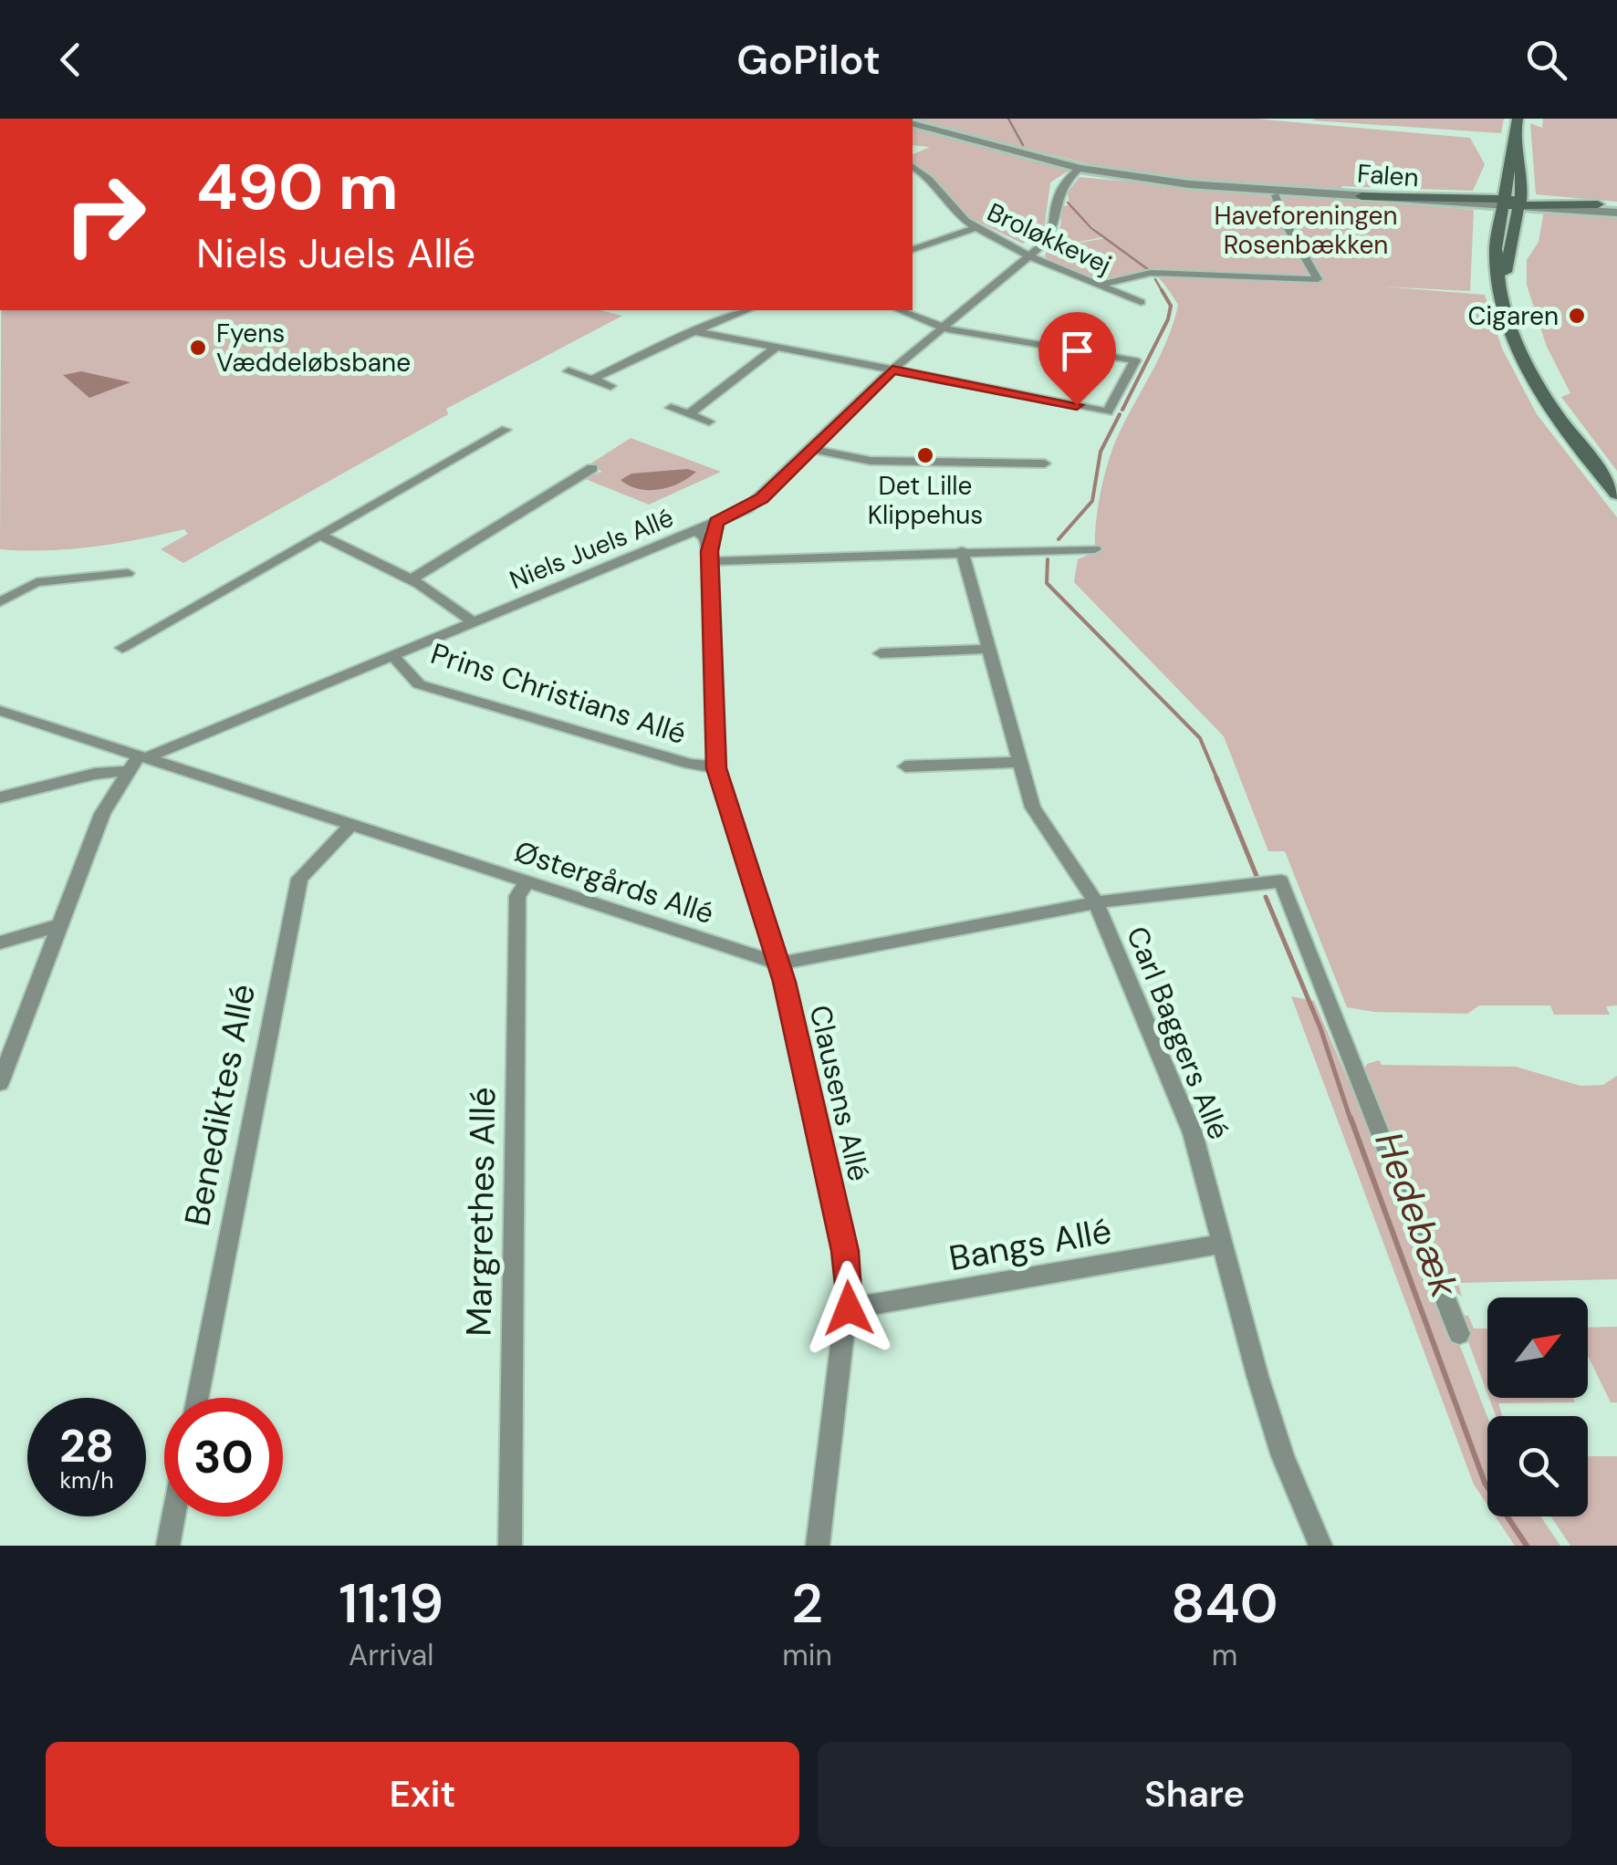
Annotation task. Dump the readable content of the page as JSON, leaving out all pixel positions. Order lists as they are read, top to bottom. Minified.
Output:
{"streets":{"street":["Falen","Broløkkevej","Niels Juels Allé","Prins Christians Allé","Østergårds Allé","Carl Baggers Allé","Clausens Allé","Benediktes Allé","Margrethes Allé","Bangs Allé"]},"crossings":[["Falen","Niels Juels Allé"],["Broløkkevej","Niels Juels Allé"],["Niels Juels Allé","Prins Christians Allé"],["Niels Juels Allé","Østergårds Allé"],["Niels Juels Allé","Clausens Allé"],["Prins Christians Allé","Clausens Allé"],["Østergårds Allé","Carl Baggers Allé"],["Østergårds Allé","Clausens Allé"],["Østergårds Allé","Benediktes Allé"],["Østergårds Allé","Margrethes Allé"],["Carl Baggers Allé","Bangs Allé"],["Clausens Allé","Bangs Allé"]],"water":["Hedebæk"],"parks":["Haveforeningen Rosenbækken"],"places":["Cigaren","Fyens Væddeløbsbane","Det Lille Klippehus"],"north":"top right","page":{"header":"GoPilot","turn":["490 m","Niels Juels Allé"],"speed":"28 km/h","limit":"30","eta":["11:19","Arrival","2","min","840","m"],"buttons":["Exit","Share"]}}
